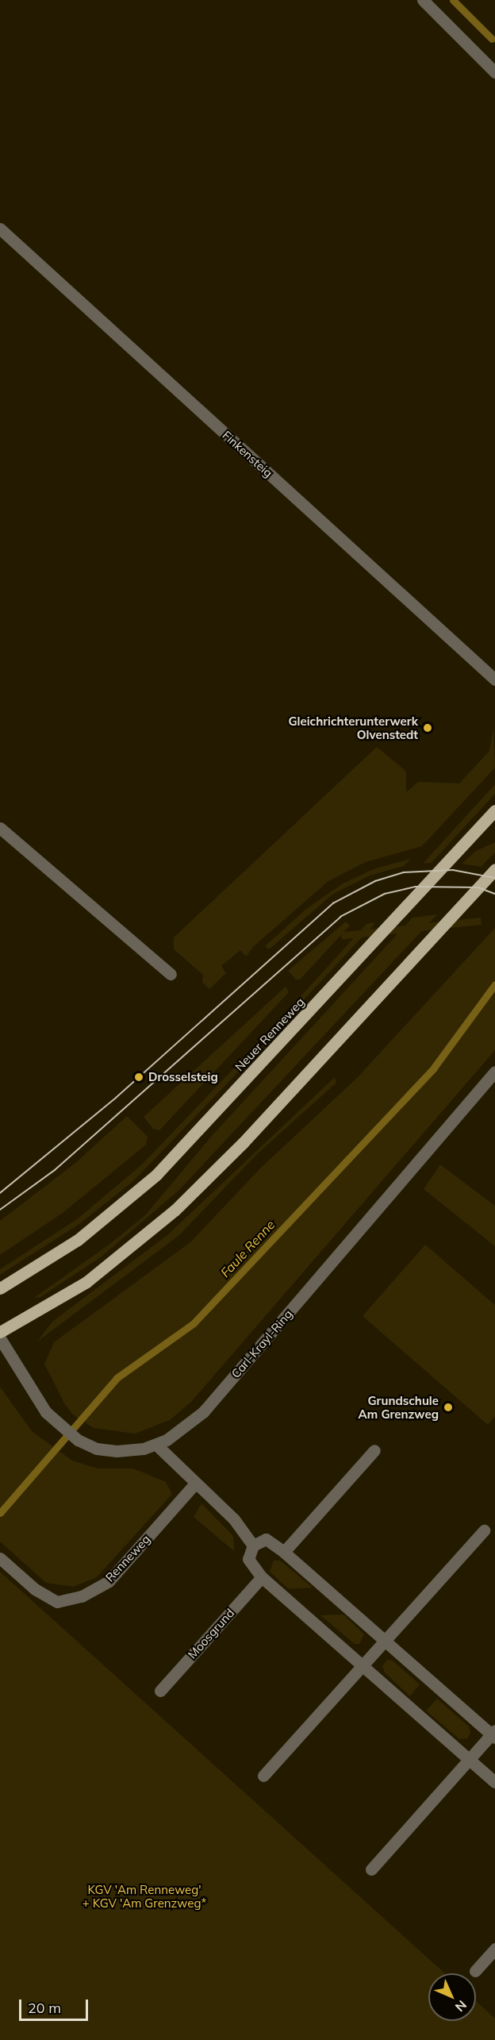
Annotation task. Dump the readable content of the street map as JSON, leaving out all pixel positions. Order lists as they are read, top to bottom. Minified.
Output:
{"streets":{"main road":["Neuer Renneweg"],"street":["Finkensteig","Carl-Krayl-Ring","Renneweg","Moosgrund"]},"water":["Faule Renne"],"parks":["KGV 'Am Renneweg' + KGV 'Am Grenzweg*"],"places":["Gleichrichterunterwerk Olvenstedt","Drosselsteig","Grundschule Am Grenzweg"],"scale_bar":"20 m","north":"bottom right"}
